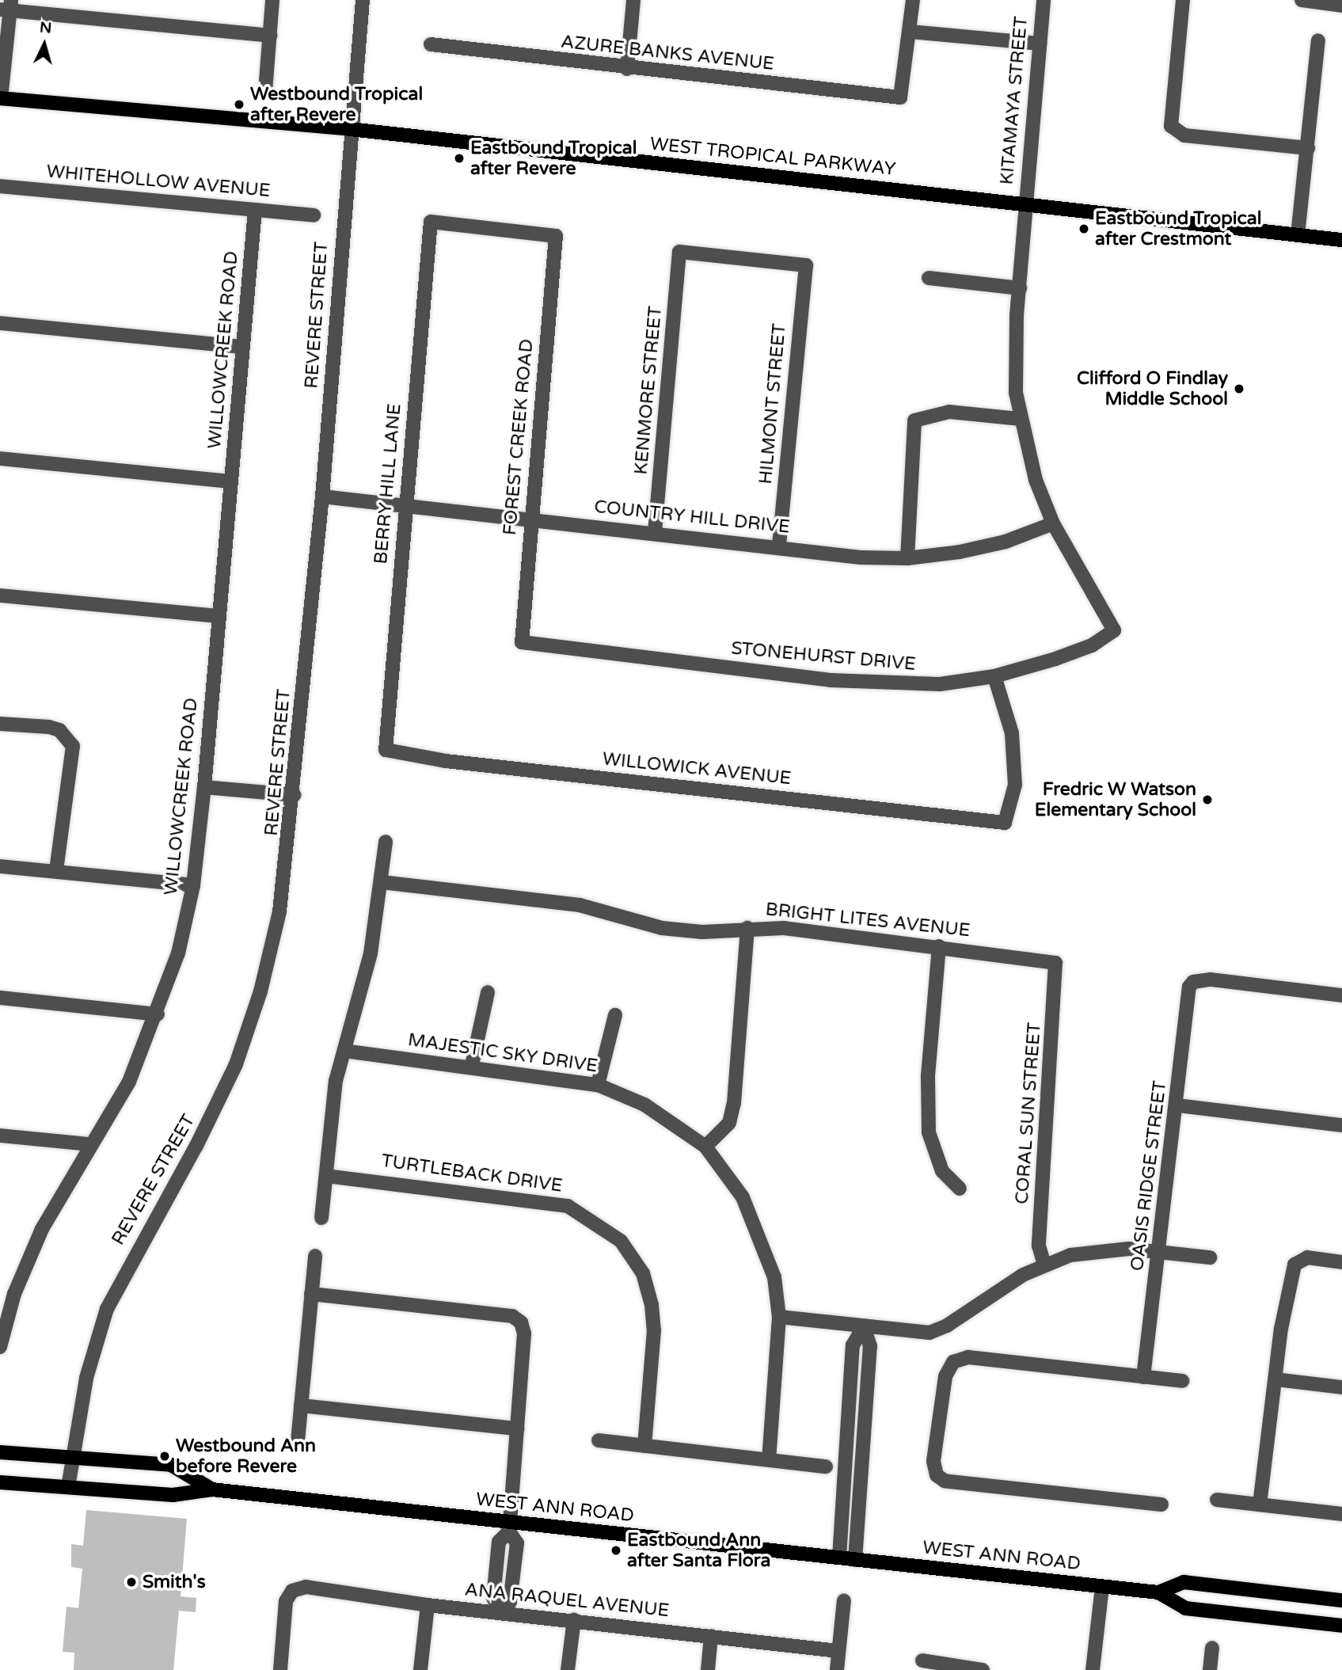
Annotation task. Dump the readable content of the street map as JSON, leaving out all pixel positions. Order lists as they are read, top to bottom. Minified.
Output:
{"streets":{"main road":["WEST TROPICAL PARKWAY","WEST ANN ROAD"],"street":["AZURE BANKS AVENUE","KITAMAYA STREET","WHITEHOLLOW AVENUE","REVERE STREET","WILLOWCREEK ROAD","KENMORE STREET","HILMONT STREET","FOREST CREEK ROAD","BERRY HILL LANE","COUNTRY HILL DRIVE","STONEHURST DRIVE","WILLOWICK AVENUE","BRIGHT LITES AVENUE","MAJESTIC SKY DRIVE","CORAL SUN STREET","TURTLEBACK DRIVE","OASIS RIDGE STREET","ANA RAQUEL AVENUE"]},"crossings":[["KITAMAYA STREET","WEST TROPICAL PARKWAY"],["KITAMAYA STREET","COUNTRY HILL DRIVE"],["KITAMAYA STREET","STONEHURST DRIVE"],["WEST TROPICAL PARKWAY","REVERE STREET"],["WHITEHOLLOW AVENUE","WILLOWCREEK ROAD"],["REVERE STREET","COUNTRY HILL DRIVE"],["REVERE STREET","WEST ANN ROAD"],["KENMORE STREET","HILMONT STREET"],["KENMORE STREET","COUNTRY HILL DRIVE"],["HILMONT STREET","COUNTRY HILL DRIVE"],["FOREST CREEK ROAD","BERRY HILL LANE"],["FOREST CREEK ROAD","COUNTRY HILL DRIVE"],["FOREST CREEK ROAD","STONEHURST DRIVE"],["BERRY HILL LANE","COUNTRY HILL DRIVE"],["BERRY HILL LANE","WILLOWICK AVENUE"],["STONEHURST DRIVE","WILLOWICK AVENUE"],["BRIGHT LITES AVENUE","CORAL SUN STREET"]],"places":["Westbound Tropical after Revere","Eastbound Tropical after Revere","Eastbound Tropical after Crestmont","Clifford O Findlay Middle School","Fredric W Watson Elementary School","Westbound Ann before Revere","Eastbound Ann after Santa Flora","Smith's"],"north":"top"}
